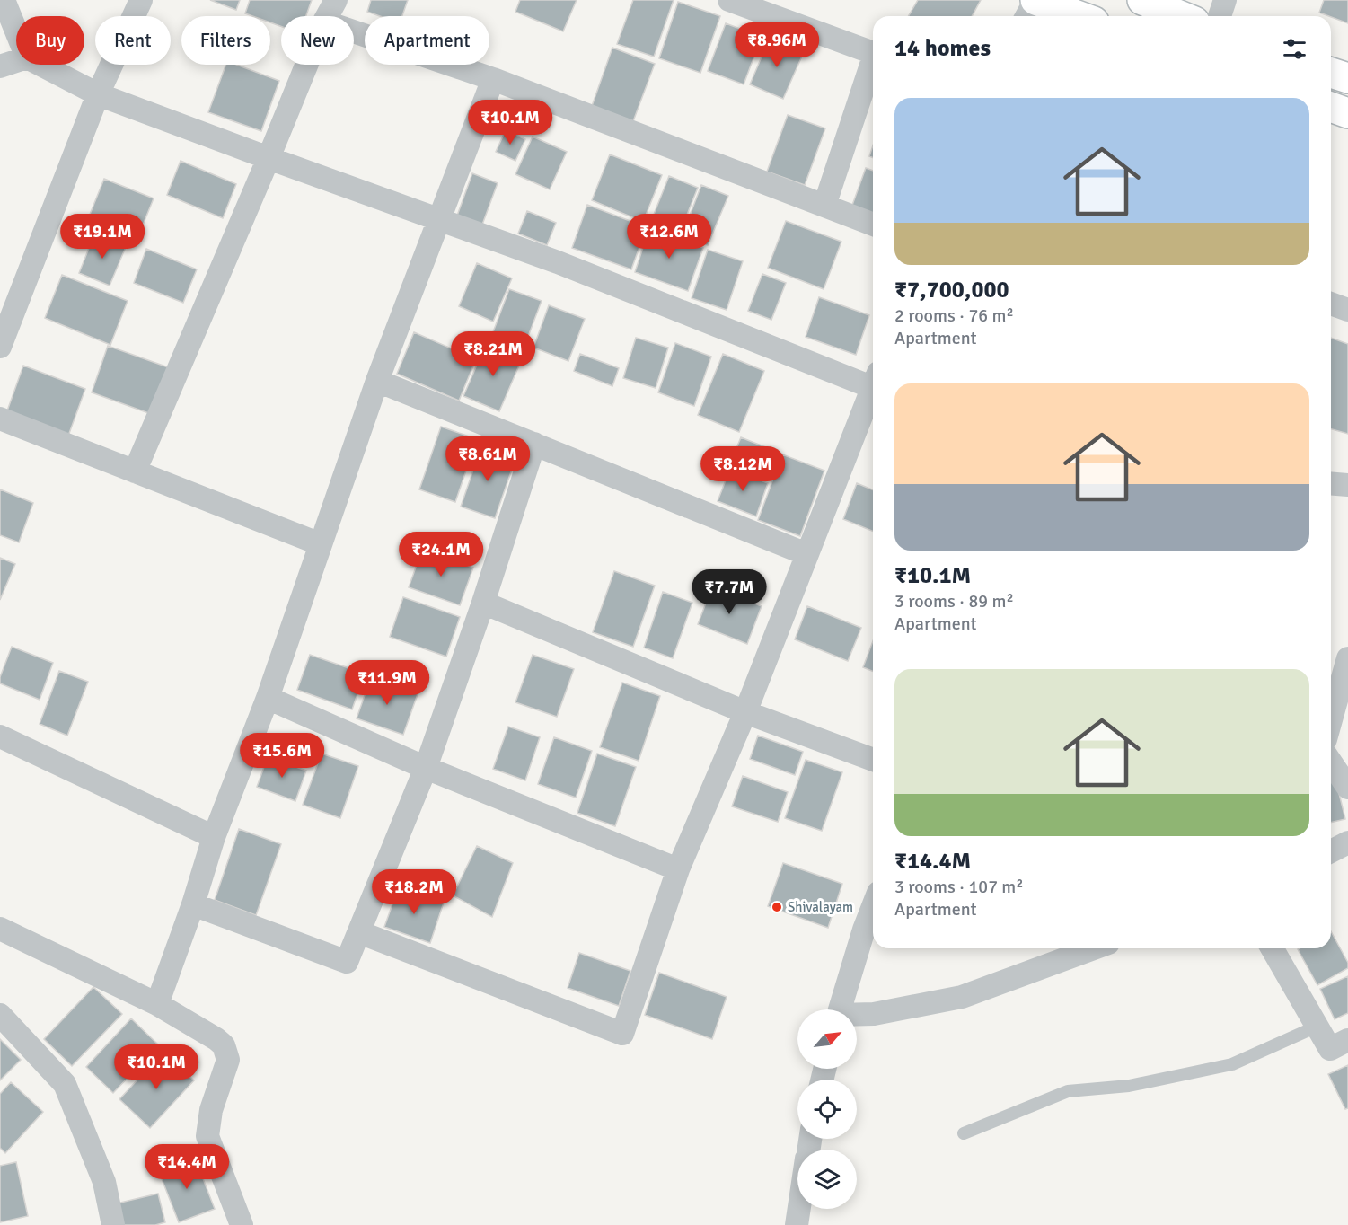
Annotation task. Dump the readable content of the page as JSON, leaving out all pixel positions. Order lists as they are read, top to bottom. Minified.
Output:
{"places":["Shivalayam"],"north":"top right","page":{"chip":["Buy","Rent","Filters","New","Apartment"],"heading":"14 homes","price":["₹8.96M","₹10.1M","₹19.1M","₹12.6M","₹8.21M","₹8.61M","₹8.12M","₹24.1M","₹7.7M","₹11.9M","₹15.6M","₹18.2M","₹10.1M","₹14.4M"],"list":[{"name":"₹7,700,000","note":"2 rooms · 76 m² · Apartment"},{"name":"₹10.1M","note":"3 rooms · 89 m² · Apartment"},{"name":"₹14.4M","note":"3 rooms · 107 m² · Apartment"}]}}
